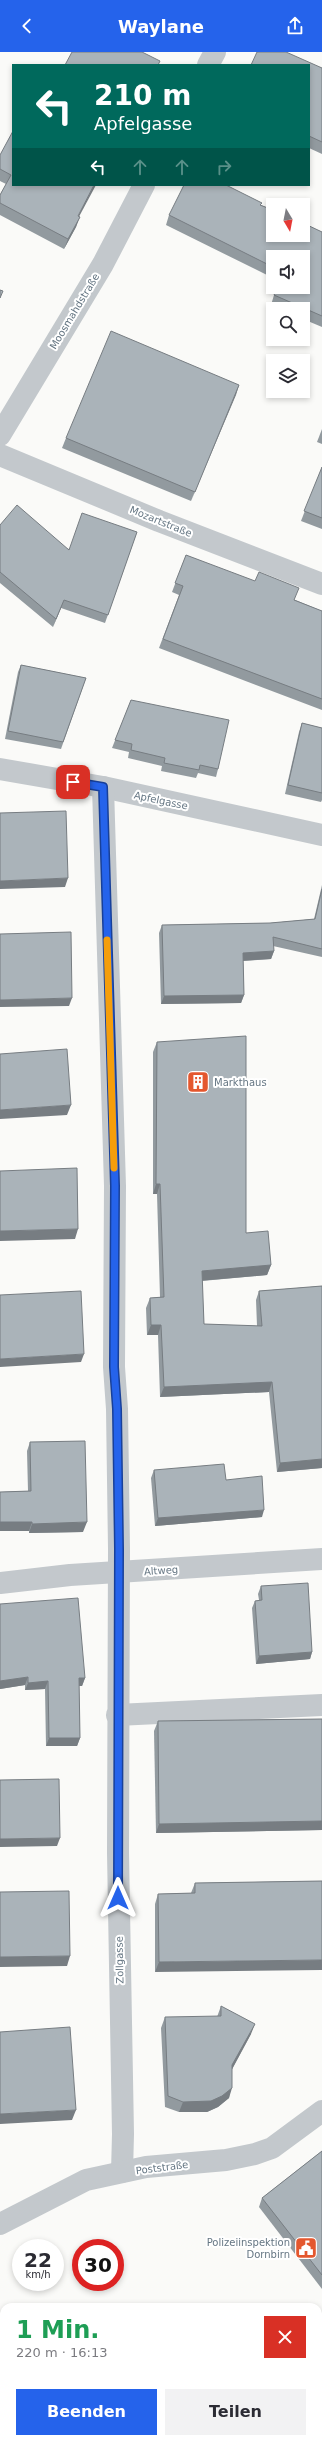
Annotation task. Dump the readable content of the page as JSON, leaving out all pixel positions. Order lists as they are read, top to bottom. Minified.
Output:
{"streets":{"street":["Moosmahdstraße","Mozartstraße","Apfelgasse","Altweg","Zollgasse","Poststraße"]},"crossings":[["Apfelgasse","Zollgasse"],["Altweg","Zollgasse"],["Zollgasse","Poststraße"]],"places":{"building":["Markthaus"],"public building":["Polizeiinspektion Dornbirn"]},"north":"bottom","page":{"header":"Waylane","turn":["210 m","Apfelgasse"],"speed":"22 km/h","limit":"30","heading":["1 Min.","220 m · 16:13"],"buttons":["Beenden","Teilen"]}}
